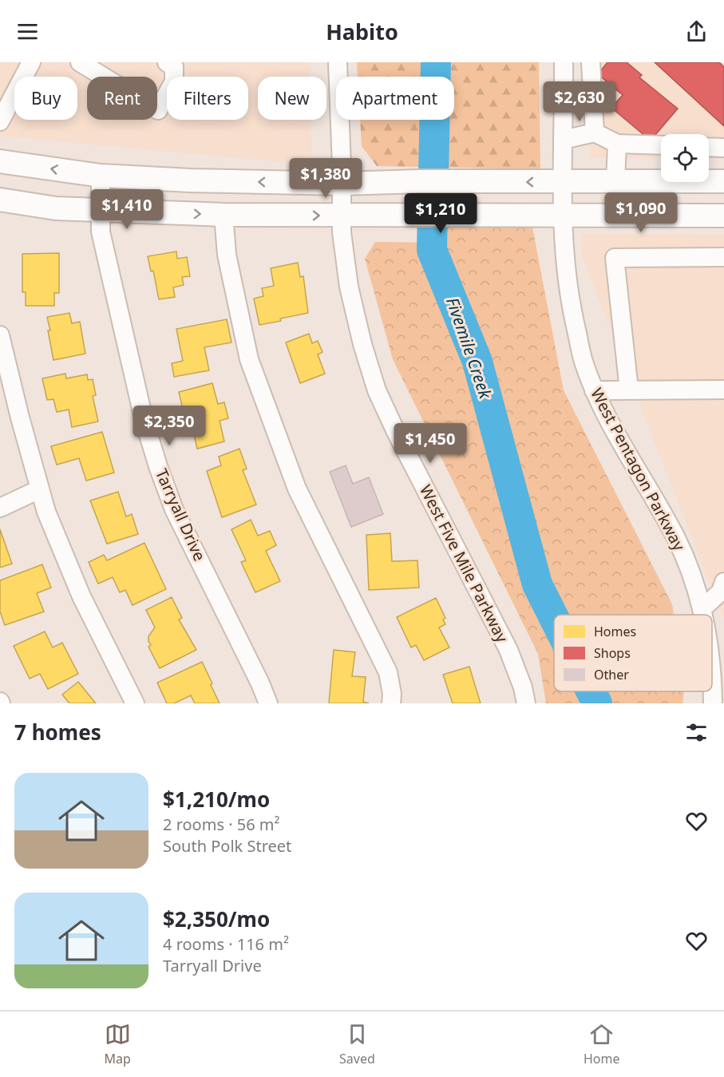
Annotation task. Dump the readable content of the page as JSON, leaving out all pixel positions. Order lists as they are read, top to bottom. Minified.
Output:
{"streets":{"street":["West Pentagon Parkway","Tarryall Drive","West Five Mile Parkway"]},"water":["Fivemile Creek"],"legend":["Homes","Shops","Other"],"page":{"header":"Habito","chip":["Buy","Rent","Filters","New","Apartment"],"price":["$2,630","$1,380","$1,410","$1,090","$1,210","$2,350","$1,450"],"heading":"7 homes","list":[{"name":"$1,210/mo","note":"2 rooms · 56 m² · South Polk Street"},{"name":"$2,350/mo","note":"4 rooms · 116 m² · Tarryall Drive"}],"tabs":["Map","Saved","Home"]}}
